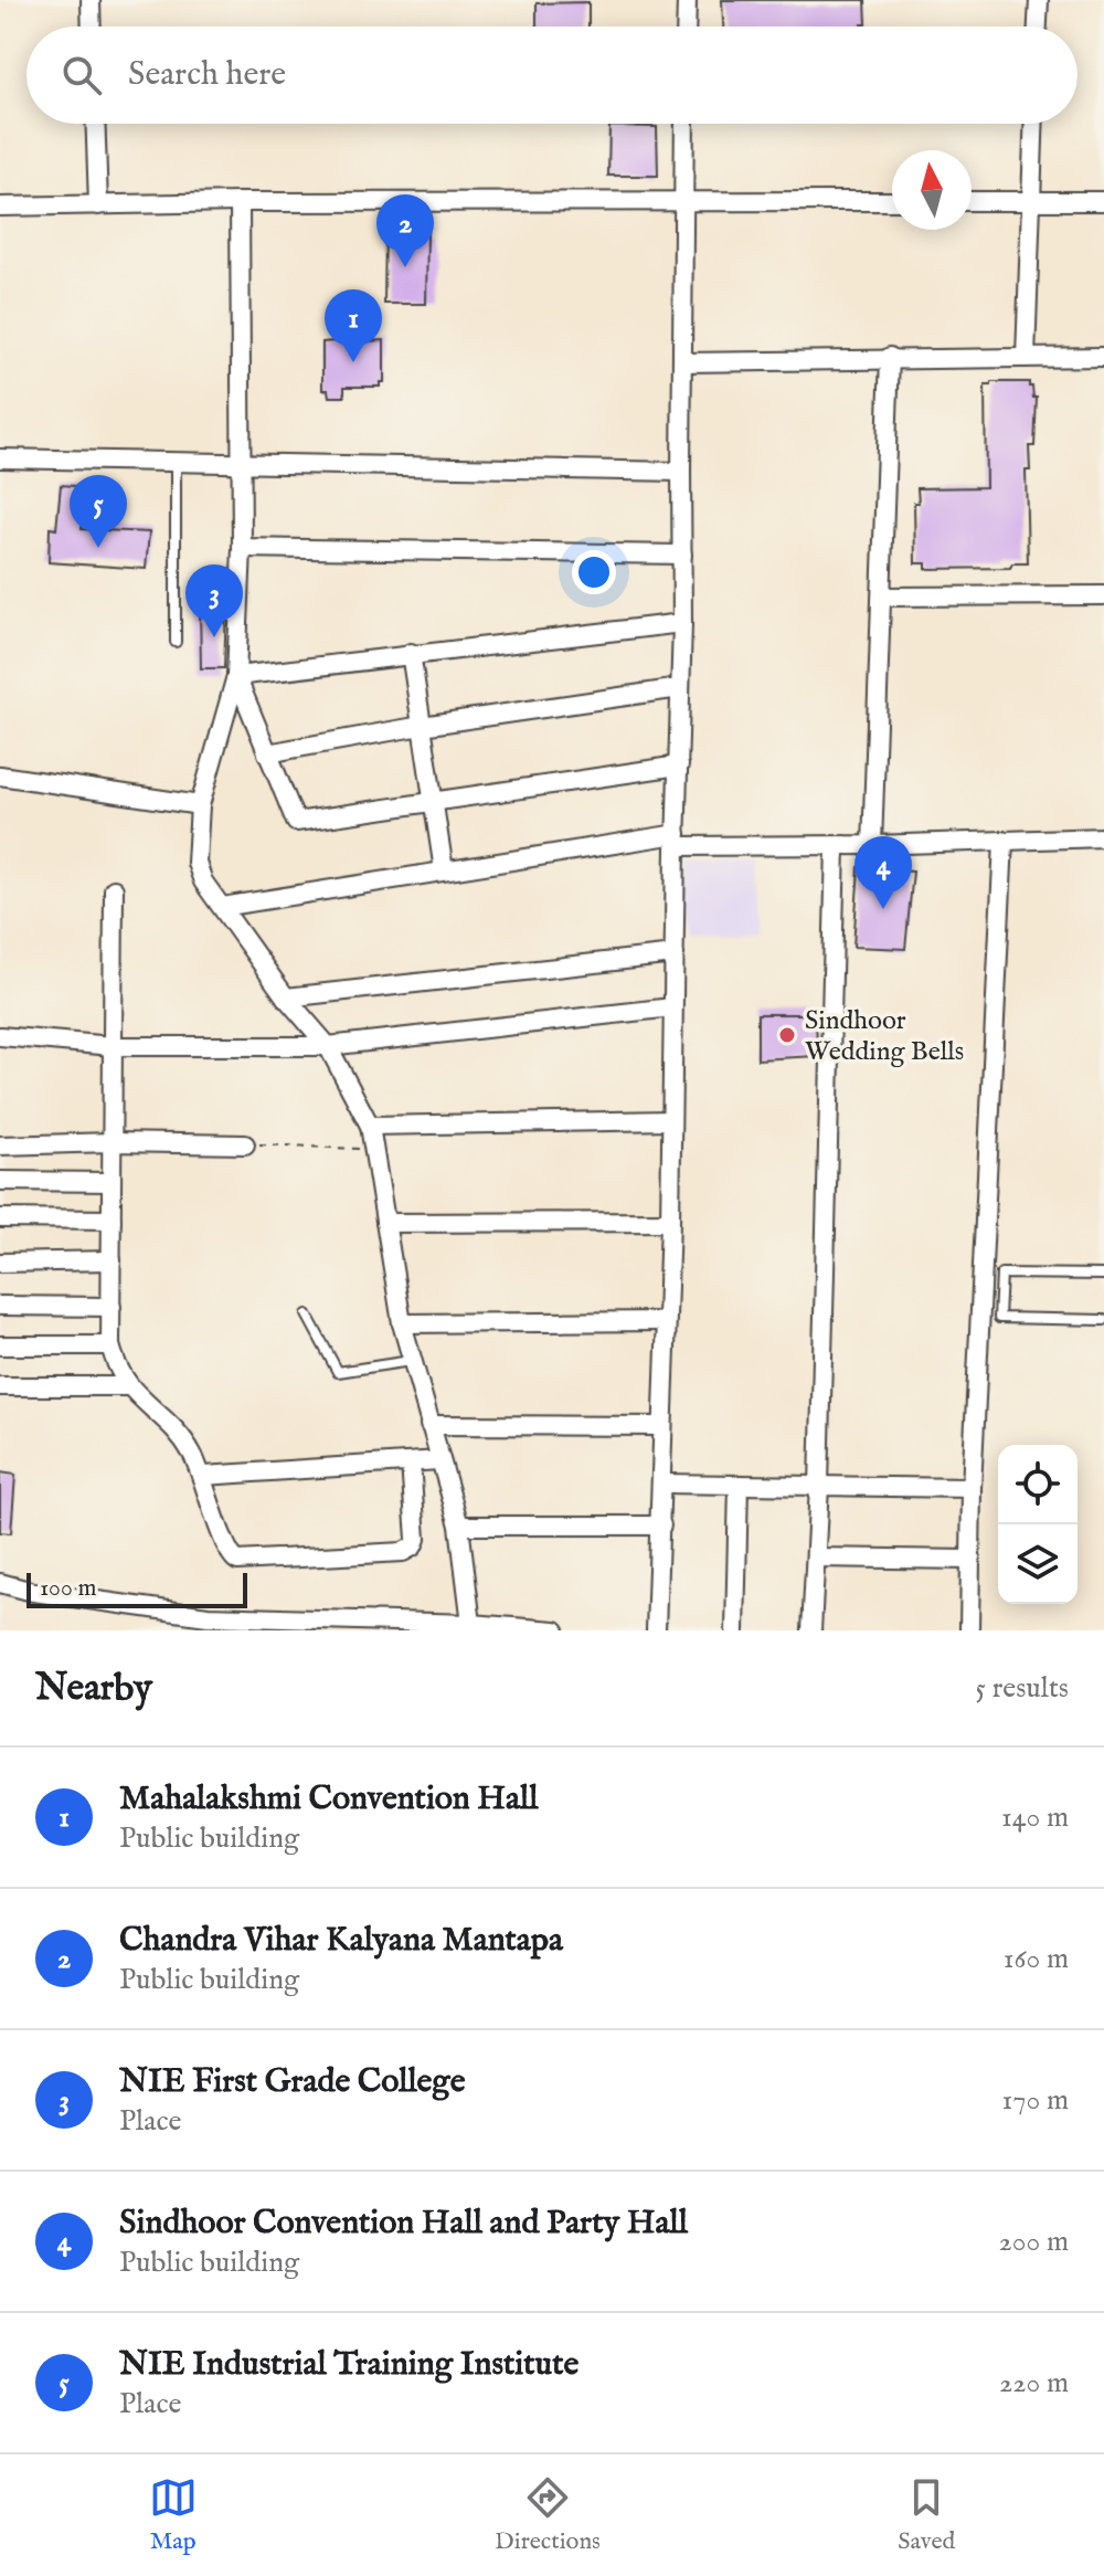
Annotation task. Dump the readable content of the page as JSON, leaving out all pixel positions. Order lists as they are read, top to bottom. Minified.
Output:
{"places":["Sindhoor Wedding Bells"],"scale_bar":"100 m","north":"top","page":{"search":"Search here","pins":["2","1","5","3","4"],"scale":"100 m","heading":["Nearby","5 results"],"list":[{"mark":"1","name":"Mahalakshmi Convention Hall","note":"Public building","value":"140 m"},{"mark":"2","name":"Chandra Vihar Kalyana Mantapa","note":"Public building","value":"160 m"},{"mark":"3","name":"NIE First Grade College","note":"Place","value":"170 m"},{"mark":"4","name":"Sindhoor Convention Hall and Party Hall","note":"Public building","value":"200 m"},{"mark":"5","name":"NIE Industrial Training Institute","note":"Place","value":"220 m"}],"nav":["Map","Directions","Saved"]}}
